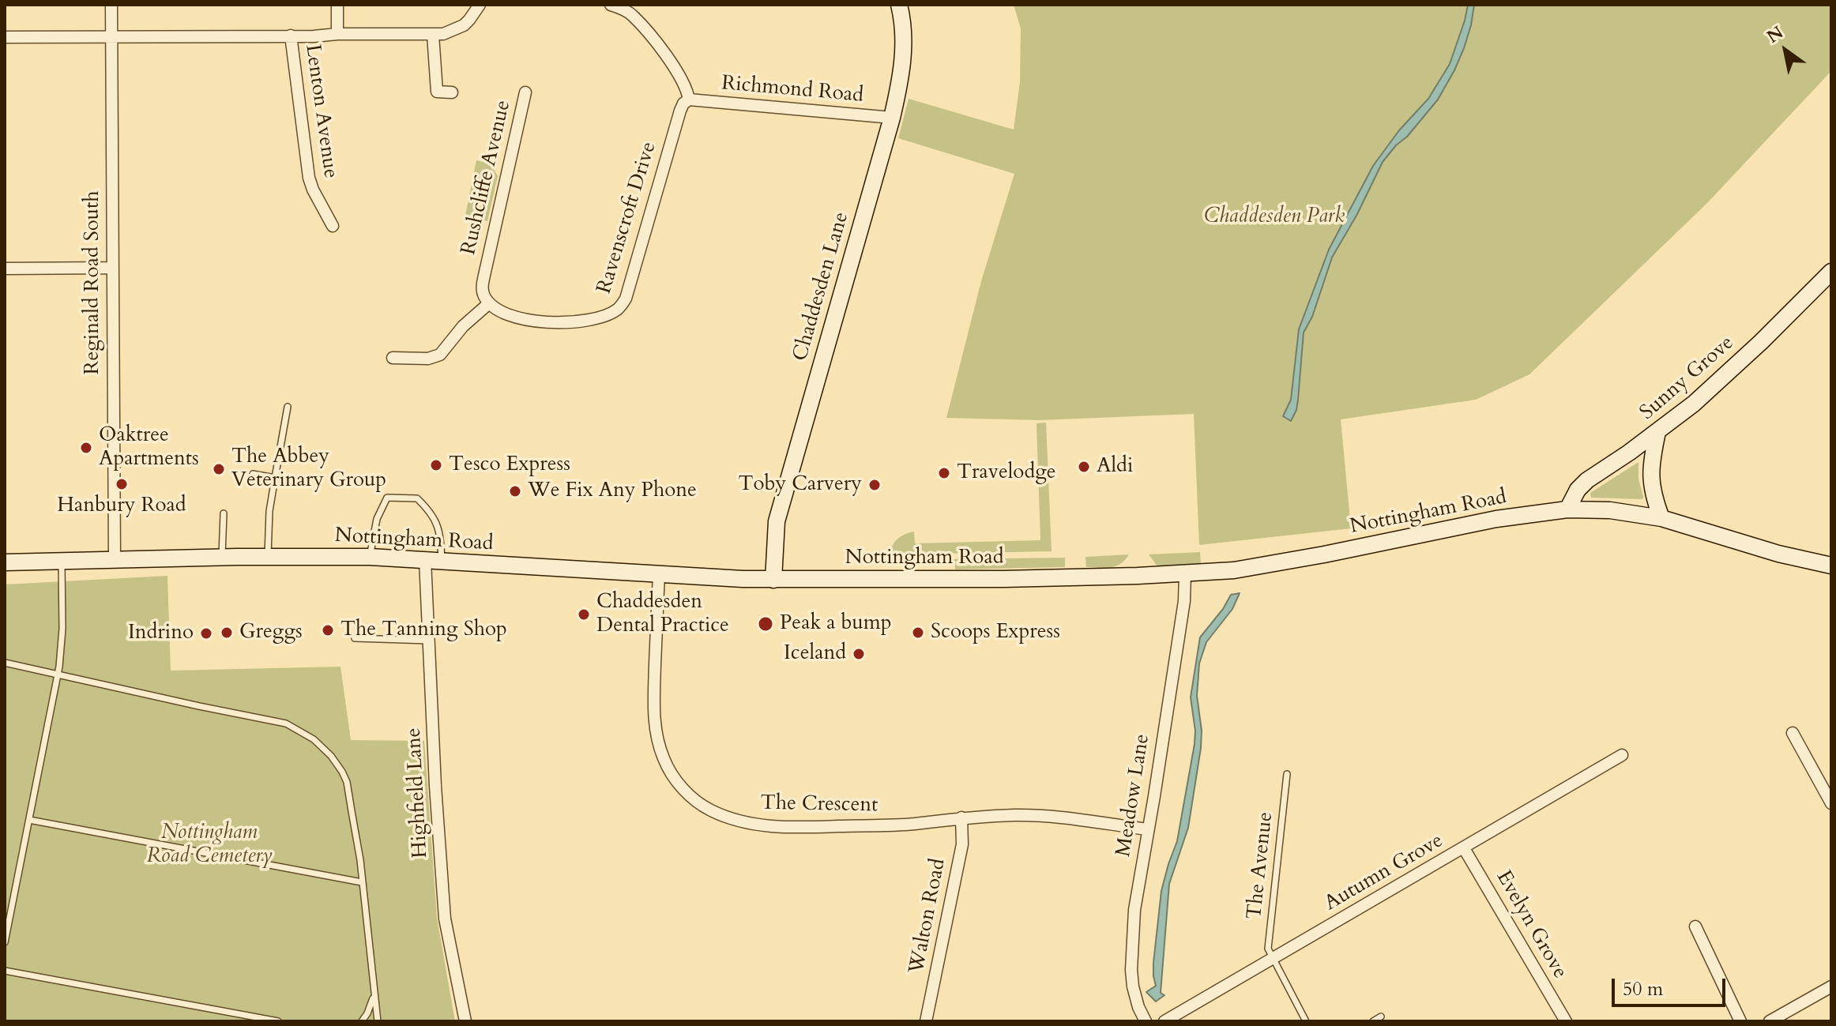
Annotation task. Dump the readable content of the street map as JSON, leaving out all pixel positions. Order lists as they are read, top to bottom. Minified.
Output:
{"streets":{"street":["Richmond Road","Lenton Avenue","Rushcliffe Avenue","Ravenscroft Drive","Reginald Road South","Chaddesden Lane","Sunny Grove","Nottingham Road","Highfield Lane","Meadow Lane","The Crescent","Autumn Grove","Walton Road","Evelyn Grove"],"lane":["The Avenue"]},"crossings":[["Richmond Road","Ravenscroft Drive"],["Richmond Road","Chaddesden Lane"],["Rushcliffe Avenue","Ravenscroft Drive"],["Reginald Road South","Nottingham Road"],["Chaddesden Lane","Nottingham Road"],["Sunny Grove","Nottingham Road"],["Nottingham Road","Highfield Lane"],["Nottingham Road","Meadow Lane"],["Nottingham Road","The Crescent"],["Meadow Lane","The Crescent"],["The Crescent","Walton Road"],["The Avenue","Autumn Grove"],["Autumn Grove","Evelyn Grove"]],"parks":["Chaddesden Park","Nottingham Road Cemetery"],"places":["Oaktree Apartments","Tesco Express","Aldi","The Abbey Veterinary Group","Travelodge","Hanbury Road","Toby Carvery","We Fix Any Phone","Chaddesden Dental Practice","Peak a bump","The Tanning Shop","Greggs","Scoops Express","Indrino","Iceland"],"scale_bar":"50 m","north":"top left"}
